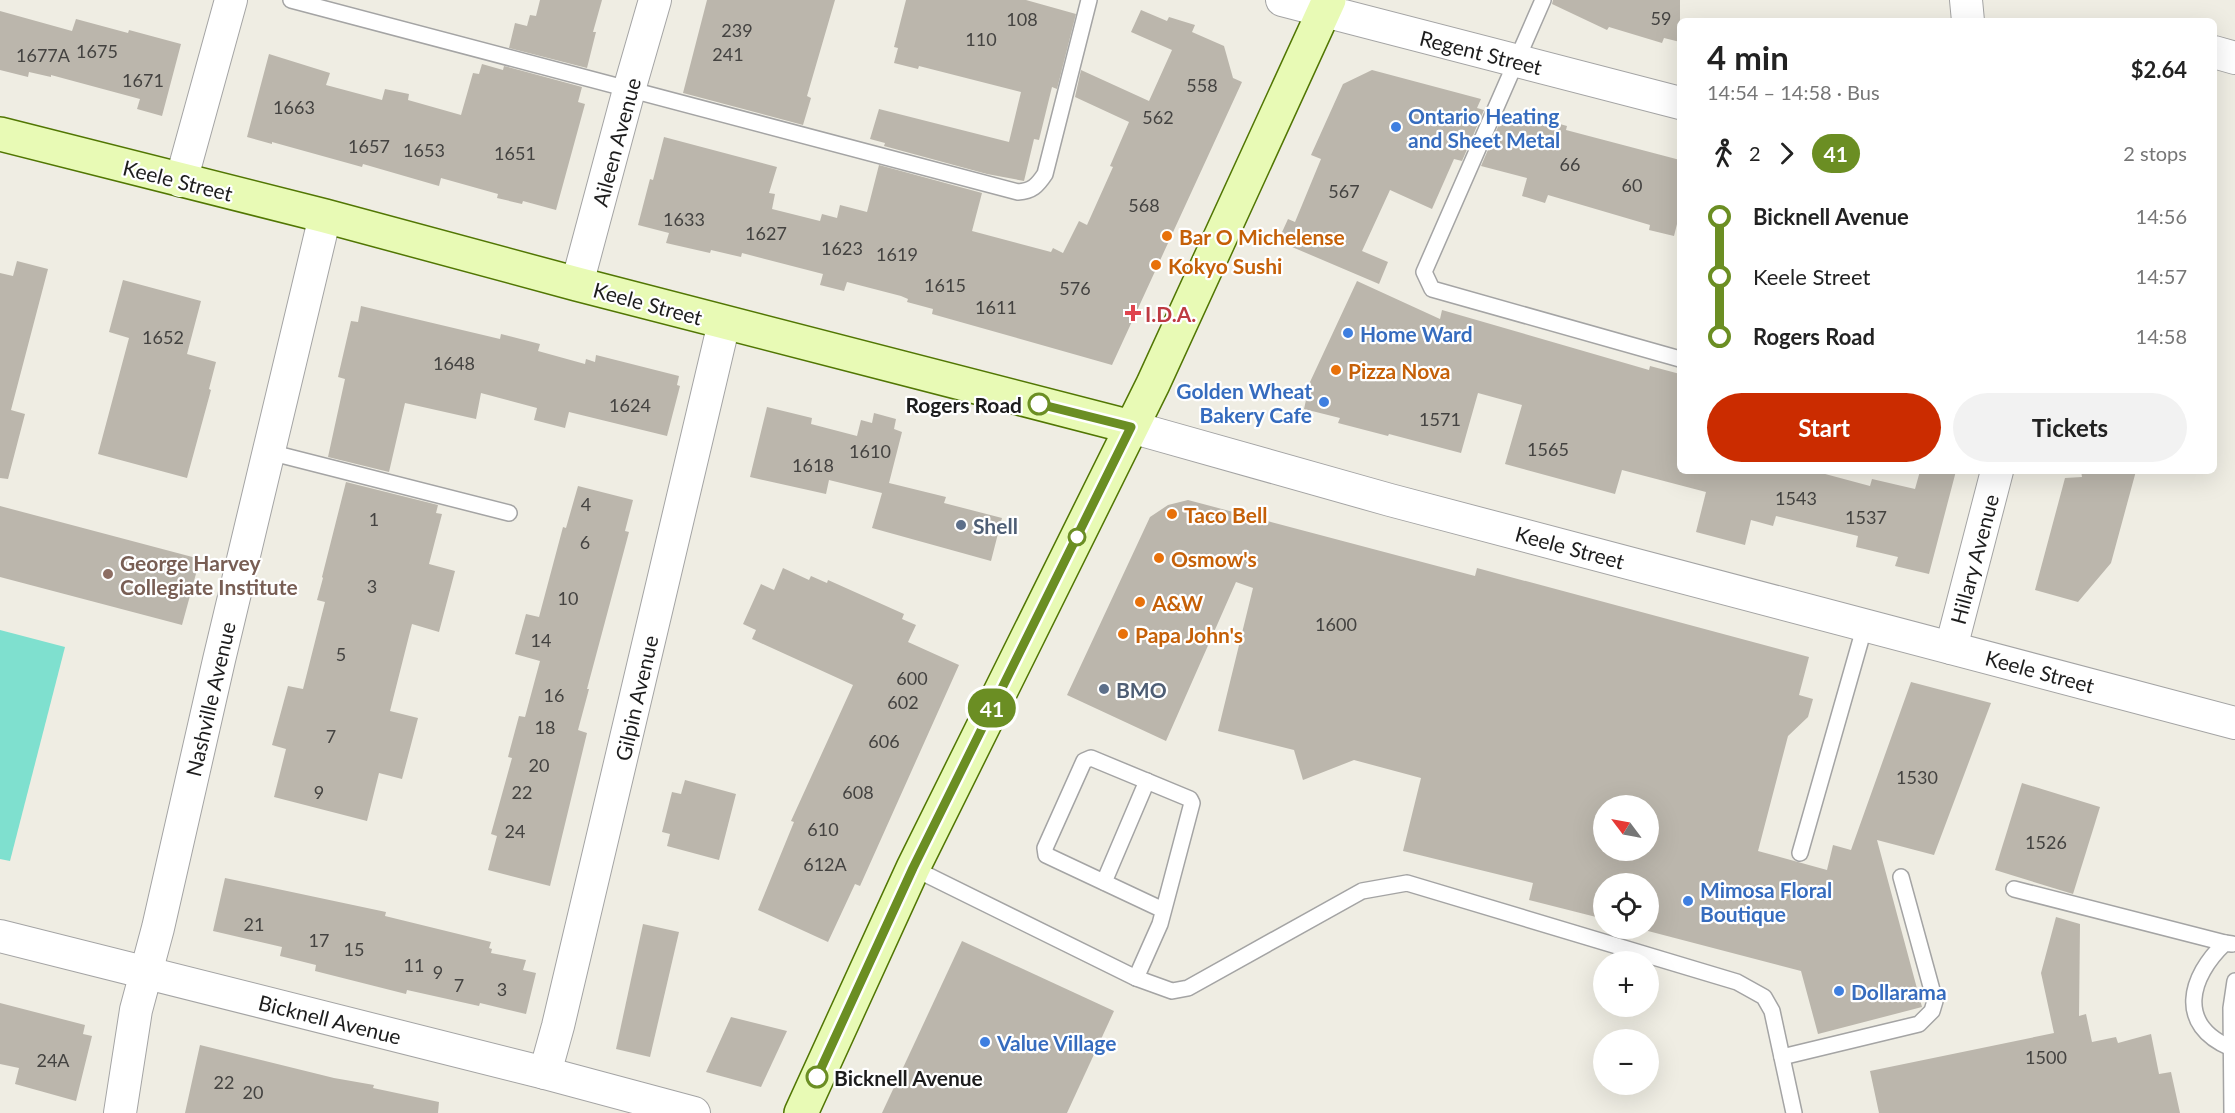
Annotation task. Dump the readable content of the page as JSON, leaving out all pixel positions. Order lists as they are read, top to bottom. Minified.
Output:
{"streets":{"main road":["Keele Street"],"street":["Regent Street","Aileen Avenue","Hillary Avenue","Gilpin Avenue","Nashville Avenue","Bicknell Avenue"]},"crossings":[["Aileen Avenue","Keele Street"],["Keele Street","Hillary Avenue"],["Keele Street","Gilpin Avenue"],["Keele Street","Nashville Avenue"],["Gilpin Avenue","Bicknell Avenue"],["Nashville Avenue","Bicknell Avenue"]],"places":{"other":["Ontario Heating and Sheet Metal","Bar O Michelense","Kokyo Sushi","Home Ward","Pizza Nova","Golden Wheat Bakery Cafe","Rogers Road","Taco Bell","Shell","Osmow's","George Harvey Collegiate Institute","A&W","Papa John's","BMO","Mimosa Floral Boutique","Dollarama","Value Village","Bicknell Avenue"],"health":["I.D.A."]},"lines":["bus line 41"],"house_numbers":["59","108","239","110","1675","241","1677A","1671","558","1663","562","1657","1653","1651","66","60","567","568","1633","1627","1623","1619","1615","576","1611","1652","1648","1624","1571","1565","1610","1618","1543","4","1537","1","6","3","10","1600","14","5","600","16","602","18","7","606","20","1530","9","22","608","610","24","1526","612A","21","17","15","11","9","7","3","1500","24A","22","20"],"north":"top left","page":{"on_map":"41","heading":["4 min","14:54 – 14:58 · Bus","$2.64"],"legs":["2","41","2 stops"],"list":[{"name":"Bicknell Avenue","value":"14:56"},{"name":"Keele Street","value":"14:57"},{"name":"Rogers Road","value":"14:58"}],"buttons":["Start","Tickets"],"map_buttons":["+","−"]}}
